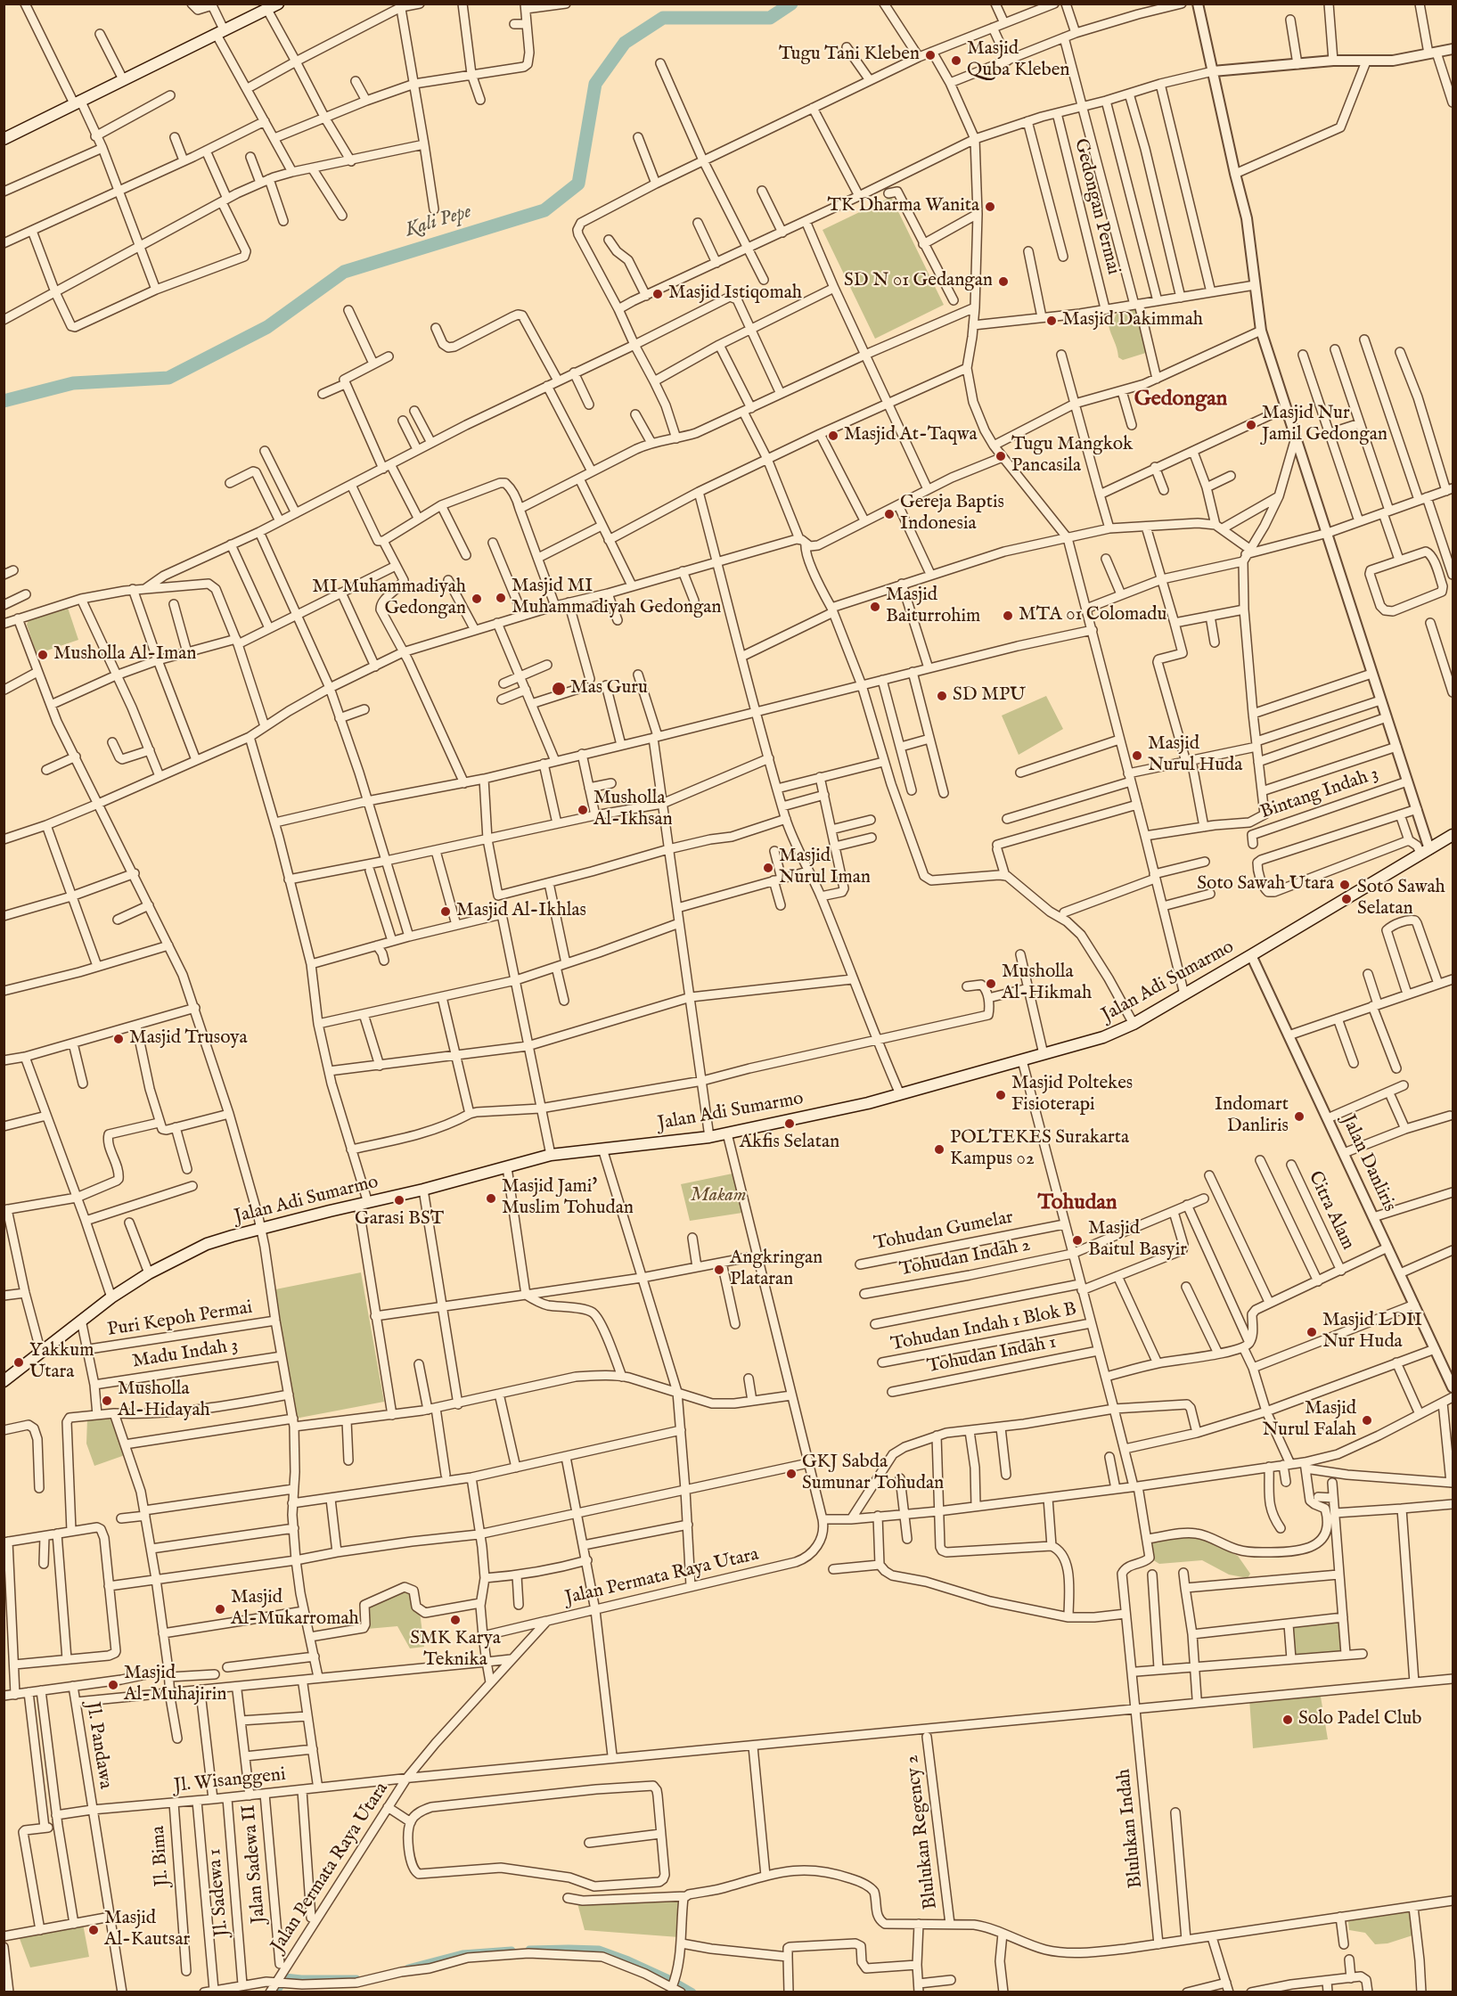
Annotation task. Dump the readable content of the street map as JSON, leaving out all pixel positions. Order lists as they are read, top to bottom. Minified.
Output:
{"streets":{"main road":["Jalan Adi Sumarmo"],"street":["Gedongan Permai","Bintang Indah 3","Jalan Danliris","Citra Alam","Tohudan Gumelar","Tohudan Indah 2","Puri Kepoh Permai","Tohudan Indah 1 Blok B","Madu Indah 3","Tohudan Indah 1","Jalan Permata Raya Utara","Jl. Pandawa","Jl. Wisanggeni","Blulukan Indah","Blulukan Regency 2","Jl. Bima","Jalan Sadewa II","Jl. Sadewa 1"]},"crossings":[["Jalan Adi Sumarmo","Jalan Danliris"],["Jalan Adi Sumarmo","Jalan Permata Raya Utara"],["Jalan Permata Raya Utara","Jl. Wisanggeni"],["Jl. Pandawa","Jl. Wisanggeni"],["Jl. Wisanggeni","Blulukan Indah"],["Jl. Wisanggeni","Jl. Bima"],["Jl. Wisanggeni","Jalan Sadewa II"],["Jl. Wisanggeni","Jl. Sadewa 1"]],"districts":["Gedongan","Tohudan"],"water":["Kali Pepe"],"parks":["Makam"],"places":["Tugu Tani Kleben","Masjid Quba Kleben","TK Dharma Wanita","SD N 01 Gedangan","Masjid Istiqomah","Masjid Dakimmah","Masjid Nur Jamil Gedongan","Masjid At-Taqwa","Tugu Mangkok Pancasila","Gereja Baptis Indonesia","Masjid MI Muhammadiyah Gedongan","MI Muhammadiyah Gedongan","Masjid Baiturrohim","MTA 01 Colomadu","Musholla Al-Iman","Mas Guru","SD MPU","Masjid Nurul Huda","Musholla Al-Ikhsan","Masjid Nurul Iman","Soto Sawah Utara","Soto Sawah Selatan","Masjid Al-Ikhlas","Musholla Al-Hikmah","Masjid Trusoya","Masjid Poltekes Fisioterapi","Indomart Danliris","Akfis Selatan","POLTEKES Surakarta Kampus 02","Masjid Jami' Muslim Tohudan","Garasi BST","Masjid Baitul Basyir","Angkringan Plataran","Masjid LDII Nur Huda","Yakkum Utara","Musholla Al-Hidayah","Masjid Nurul Falah","GKJ Sabda Sumunar Tohudan","Masjid Al-Mukarromah","SMK Karya Teknika","Masjid Al-Muhajirin","Solo Padel Club","Masjid Al-Kautsar"]}
